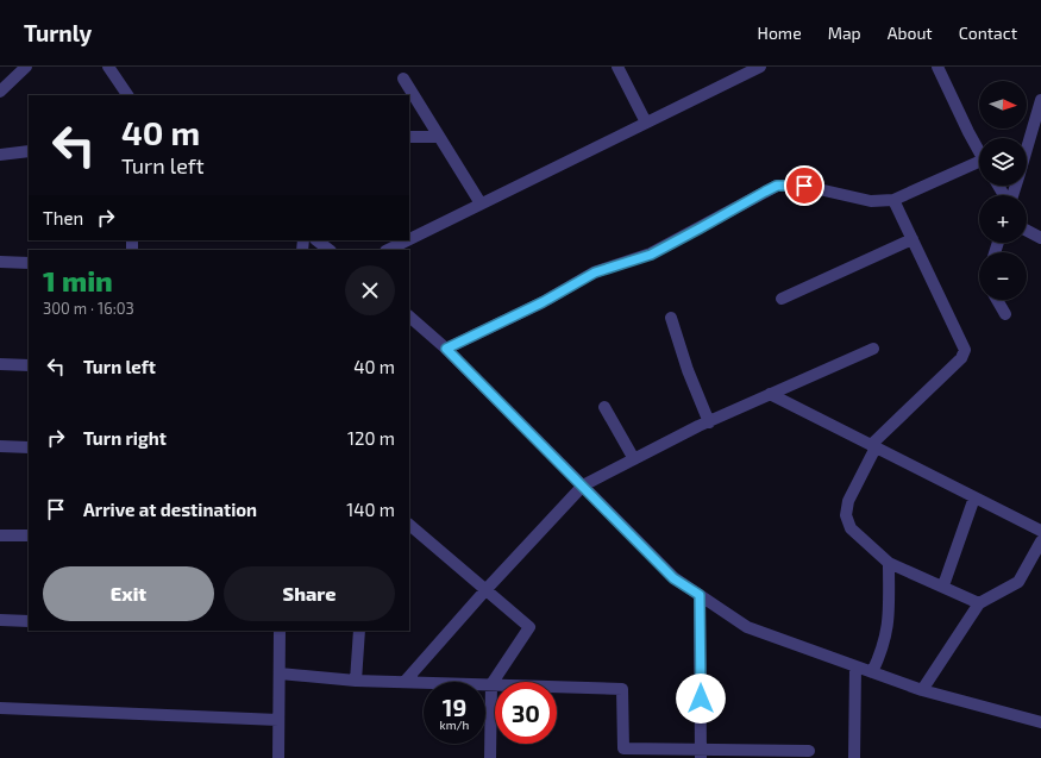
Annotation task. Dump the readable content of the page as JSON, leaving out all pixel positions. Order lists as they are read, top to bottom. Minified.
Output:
{"north":"right","page":{"header":"Turnly","nav":["Home","Map","About","Contact"],"map_buttons":["+","−"],"turn":["40 m","Turn left"],"then":"Then","heading":["1 min","300 m · 16:03"],"list":[{"name":"Turn left","value":"40 m"},{"name":"Turn right","value":"120 m"},{"name":"Arrive at destination","value":"140 m"}],"buttons":["Exit","Share"],"speed":"19 km/h","limit":"30"}}
